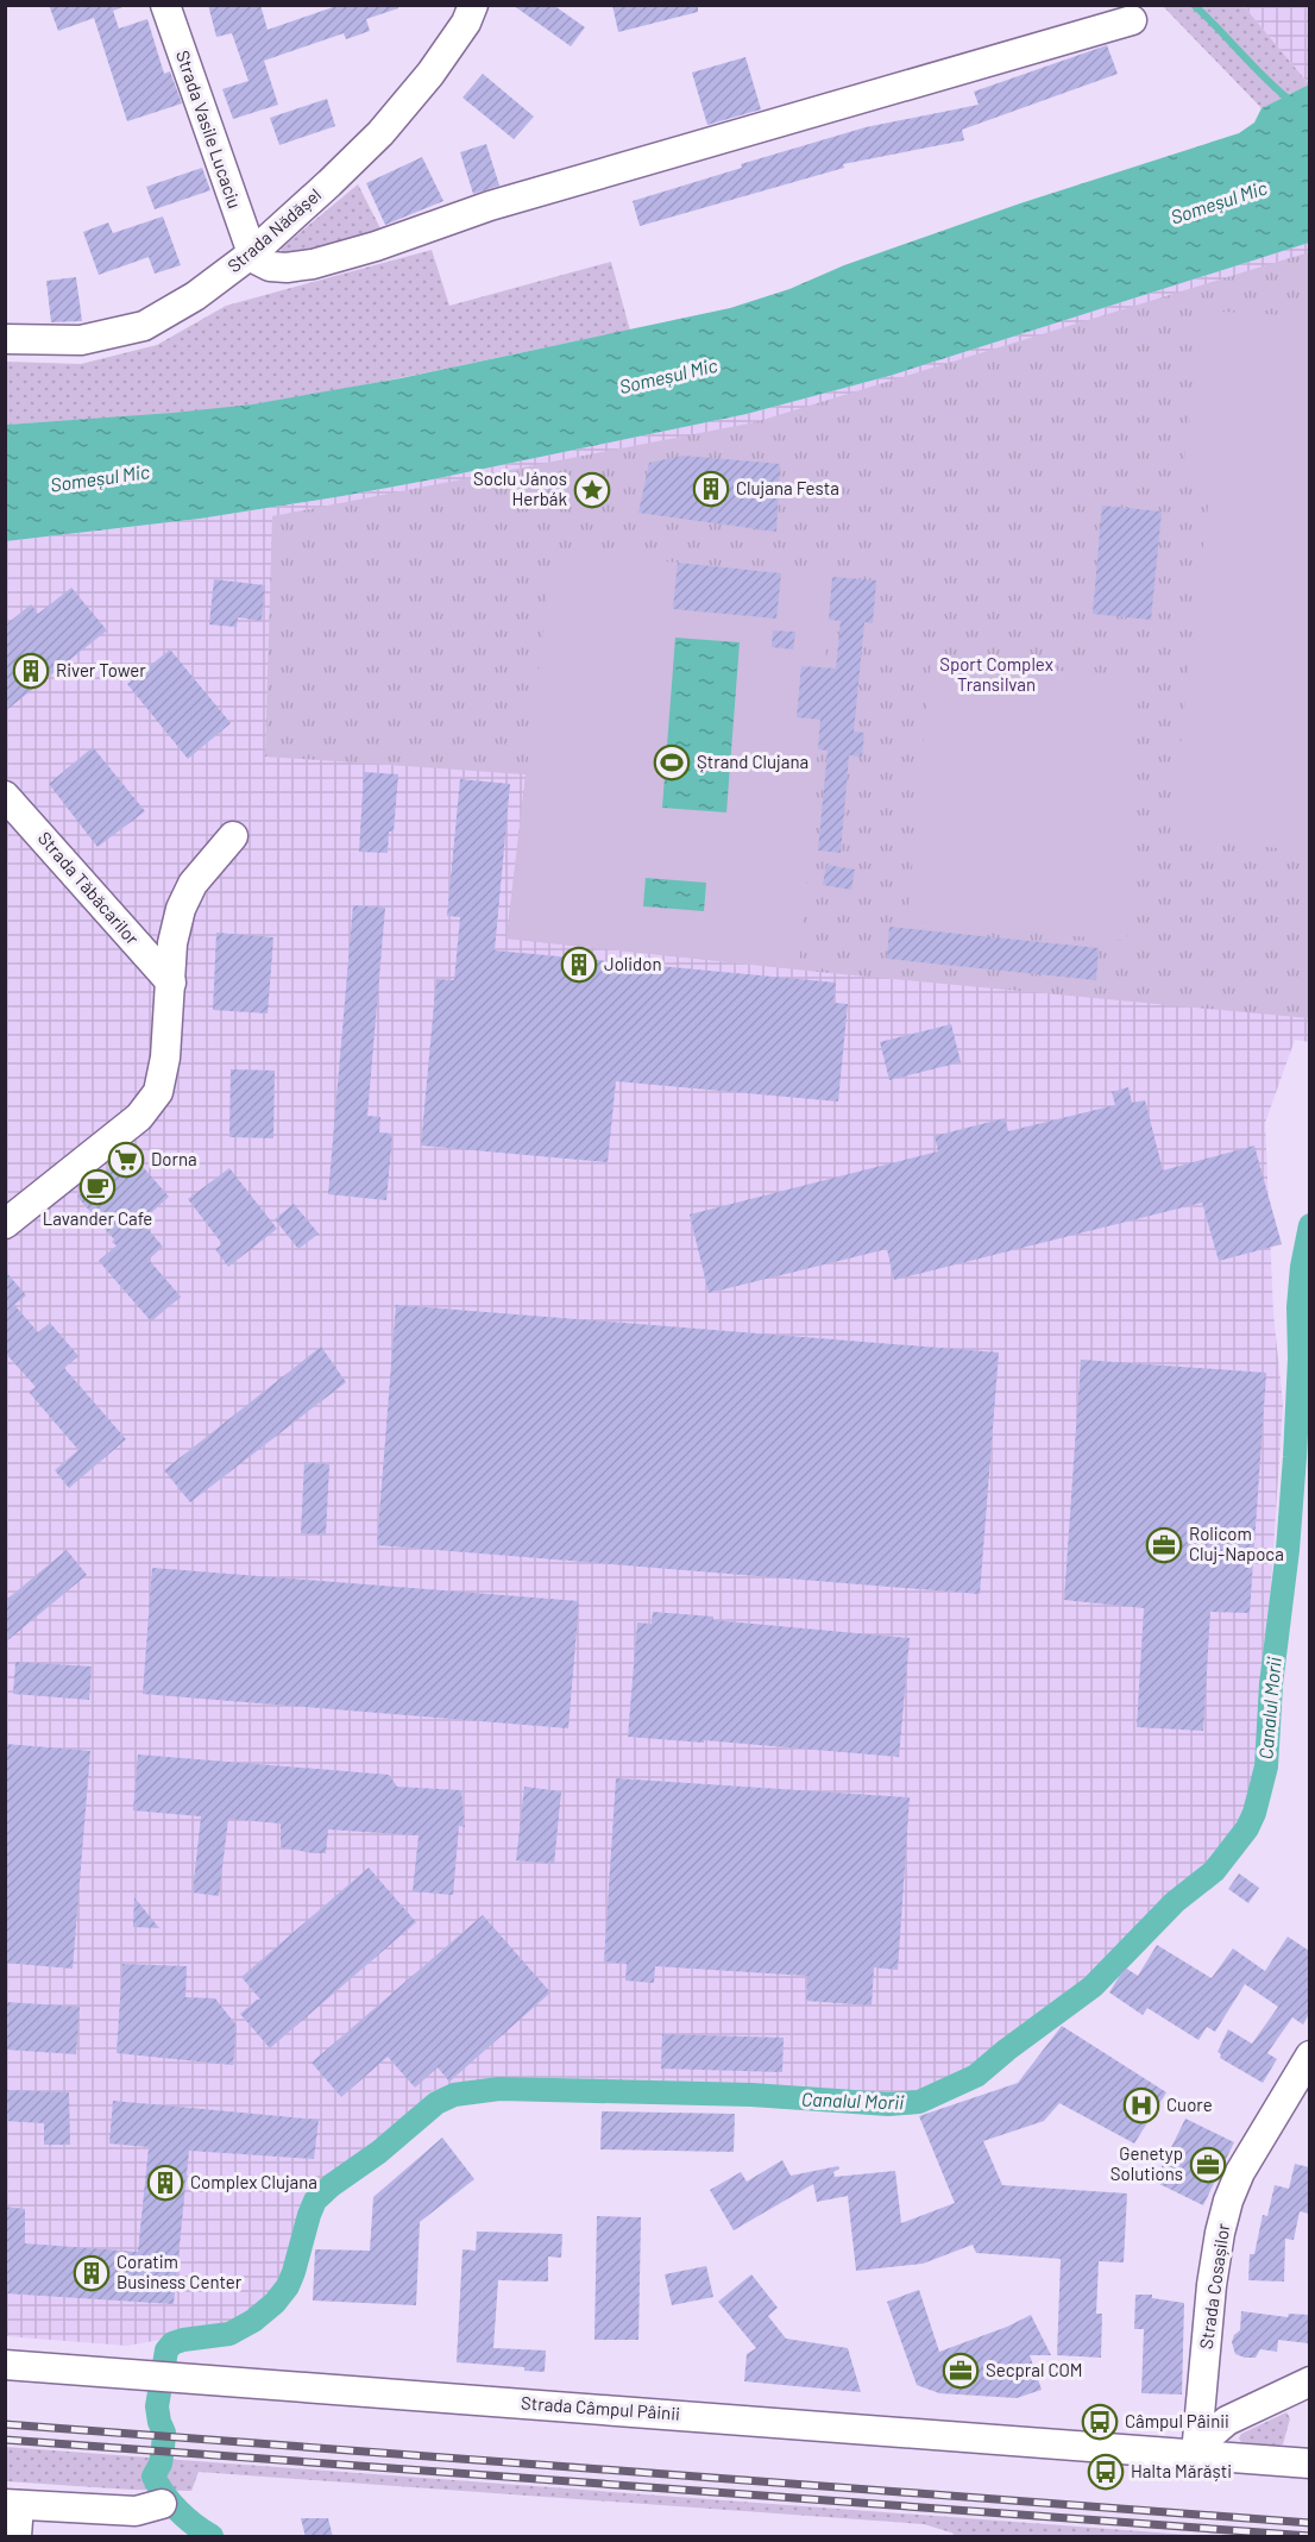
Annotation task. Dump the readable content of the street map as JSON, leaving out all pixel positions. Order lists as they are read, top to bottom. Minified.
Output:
{"streets":{"street":["Strada Vasile Lucaciu","Strada Nădășel","Strada Tăbăcarilor","Strada Cosașilor","Strada Câmpul Pâinii"]},"crossings":[["Strada Vasile Lucaciu","Strada Nădășel"],["Strada Cosașilor","Strada Câmpul Pâinii"]],"water":["Someșul Mic","Canalul Morii"],"parks":["Sport Complex Transilvan"],"places":{"building":["Clujana Festa","River Tower","Jolidon","Complex Clujana","Coratim Business Center"],"place":["Soclu János Herbák"],"sports":["Ștrand Clujana"],"supermarket":["Dorna"],"cafe":["Lavander Cafe"],"office":["Rolicom Cluj-Napoca","Genetyp Solutions","Secpral COM"],"hospital":["Cuore"],"bus stop":["Câmpul Pâinii","Halta Mărăști"]}}
